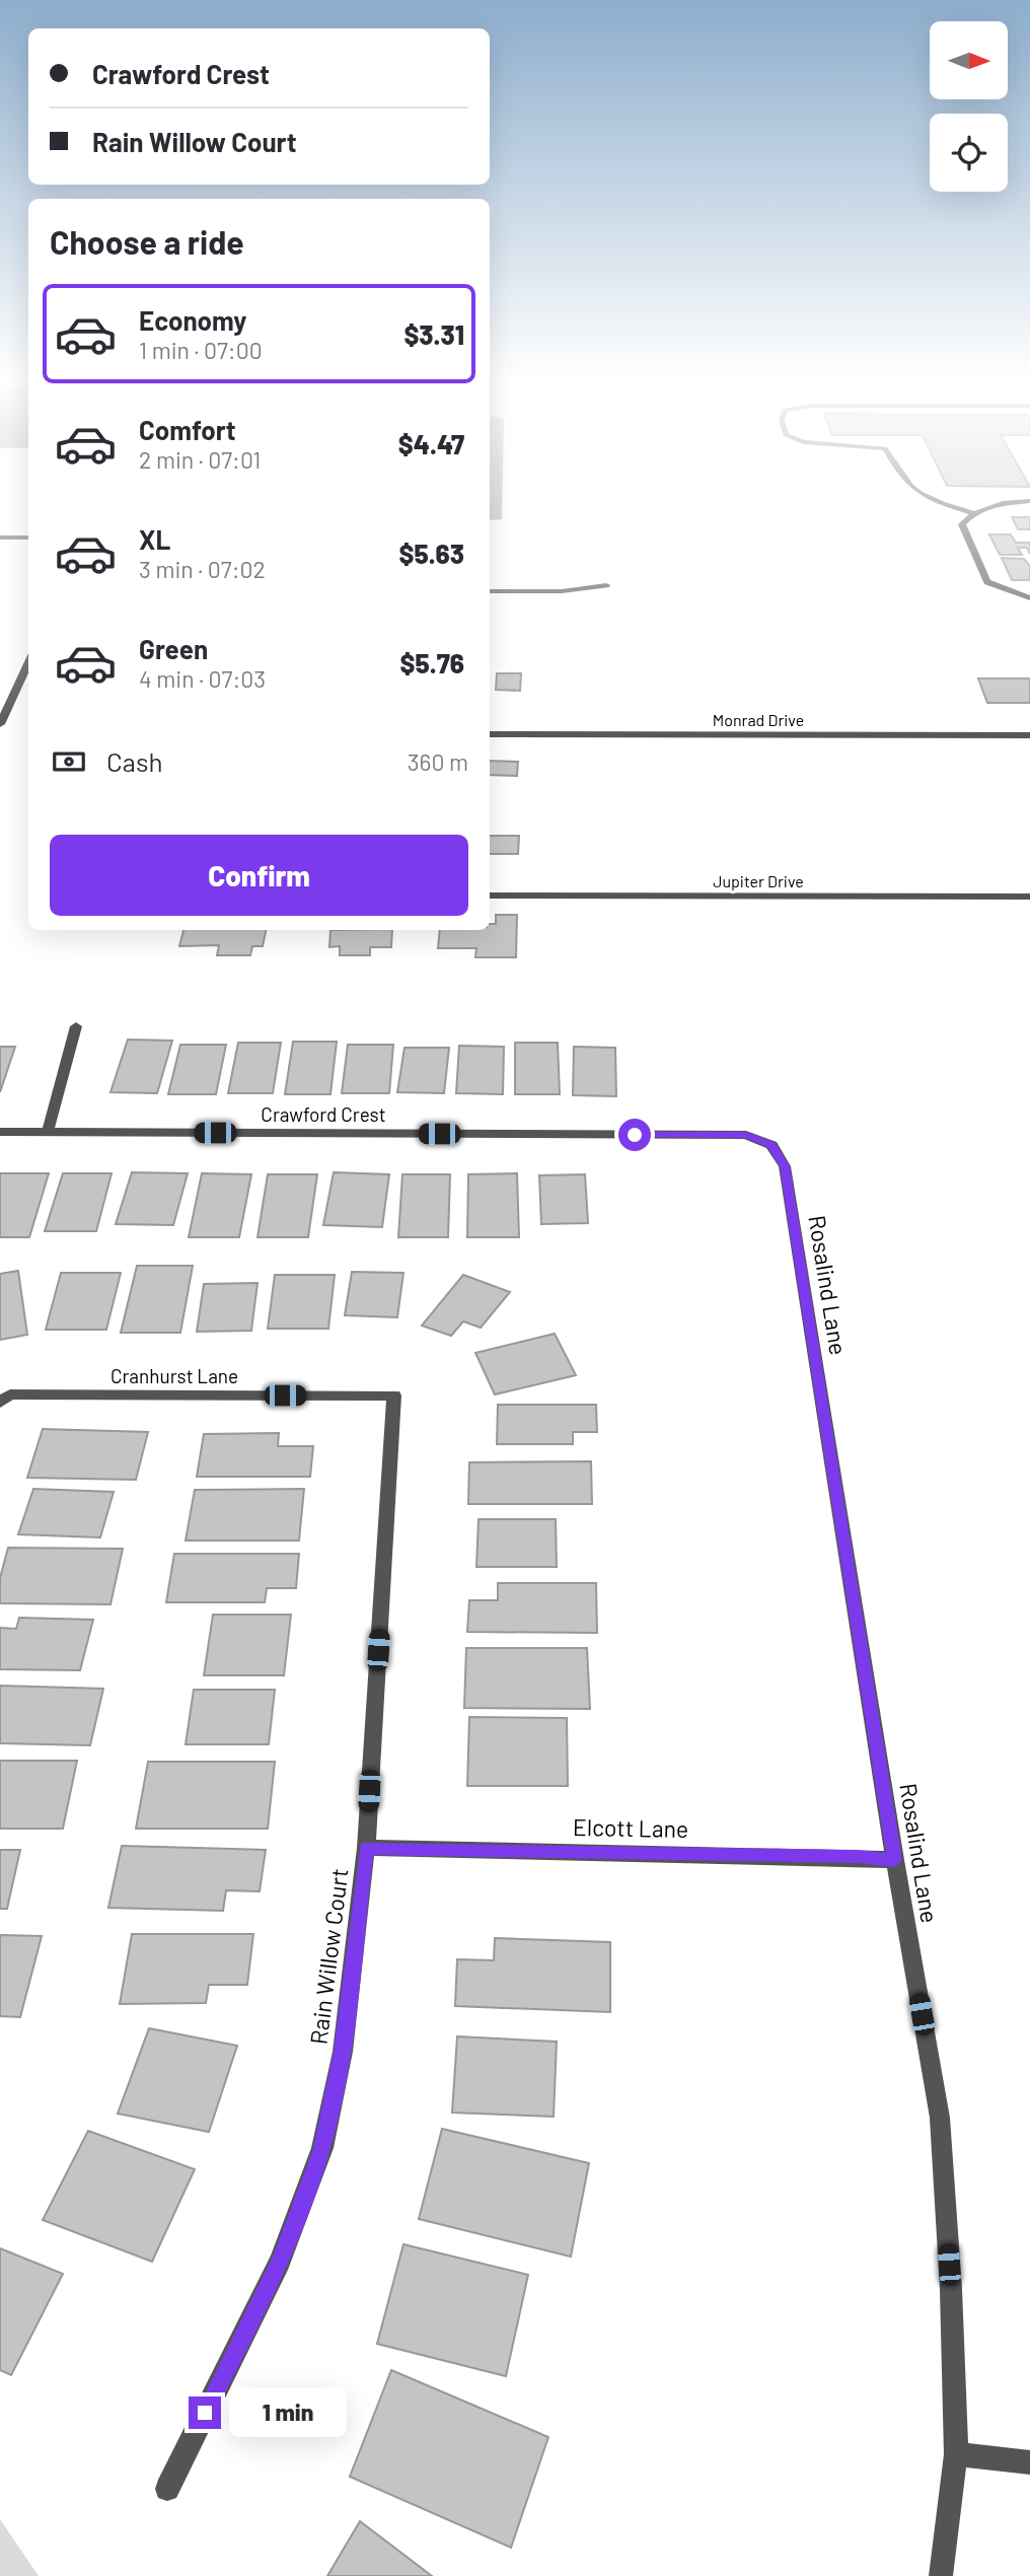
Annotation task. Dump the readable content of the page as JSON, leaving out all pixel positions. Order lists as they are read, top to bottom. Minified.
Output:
{"streets":{"street":["Monrad Drive","Jupiter Drive","Crawford Crest","Rosalind Lane","Cranhurst Lane","Elcott Lane","Rain Willow Court"]},"crossings":[["Crawford Crest","Rosalind Lane"],["Rosalind Lane","Elcott Lane"],["Cranhurst Lane","Rain Willow Court"],["Elcott Lane","Rain Willow Court"]],"north":"right","page":{"banner":["Crawford Crest","Rain Willow Court"],"heading":"Choose a ride","list":[{"name":"Economy","note":"1 min · 07:00","value":"$3.31"},{"name":"Comfort","note":"2 min · 07:01","value":"$4.47"},{"name":"XL","note":"3 min · 07:02","value":"$5.63"},{"name":"Green","note":"4 min · 07:03","value":"$5.76"}],"pay":["Cash","360 m"],"buttons":"Confirm","bubble":"1 min"}}
